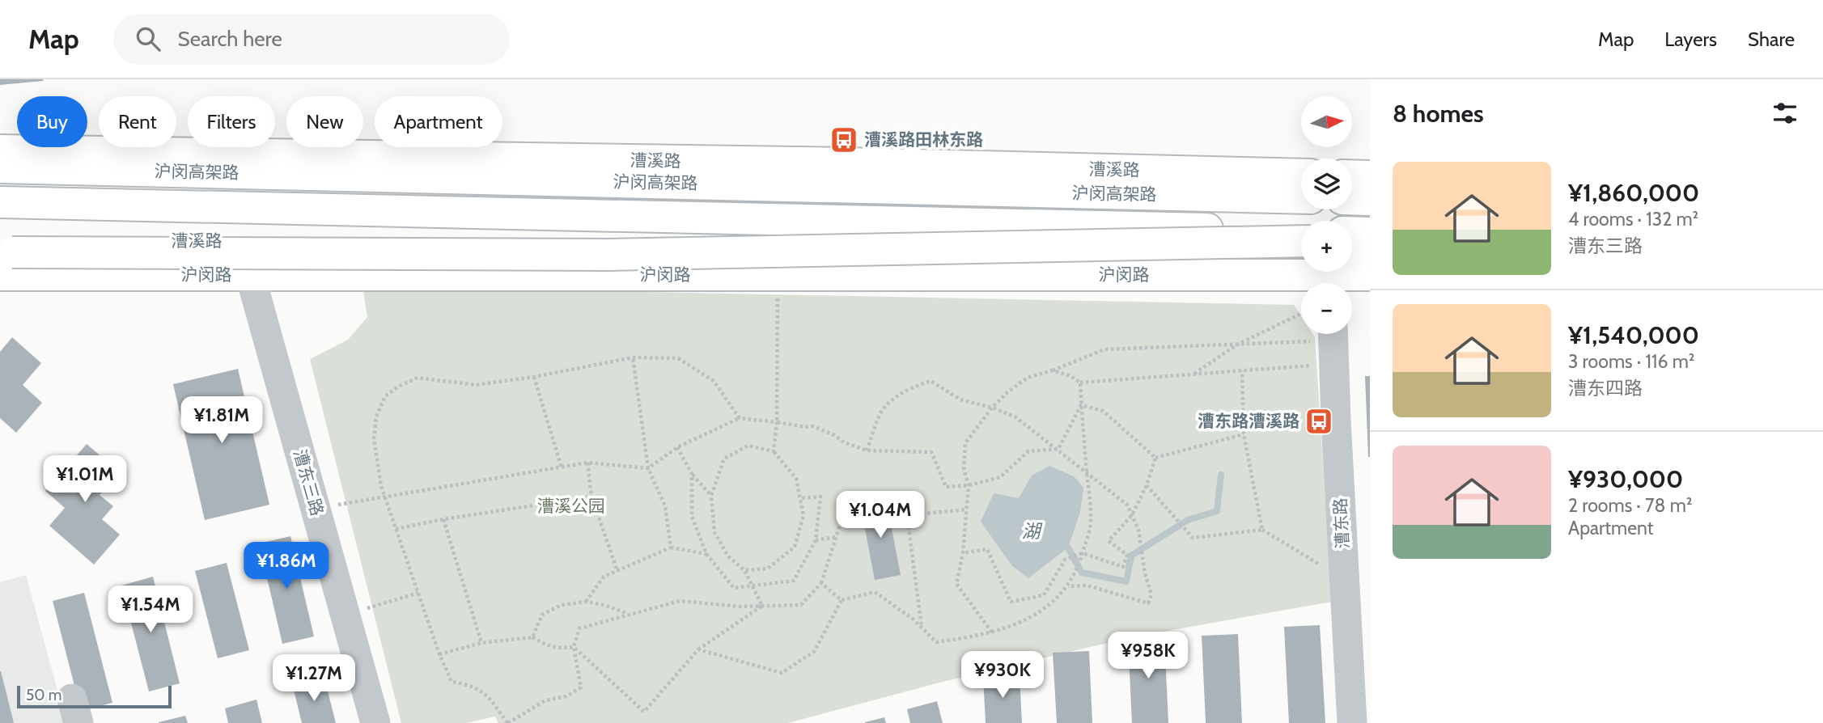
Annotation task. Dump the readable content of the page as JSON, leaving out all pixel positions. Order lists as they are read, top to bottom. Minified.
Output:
{"streets":{"main road":["漕溪路","沪闵高架路","沪闵路"],"street":["漕东三路","漕东路"]},"crossings":[["漕溪路","沪闵路"],["沪闵路","漕东三路"]],"water":["湖"],"parks":["漕溪公园"],"places":{"bus stop":["漕溪路田林东路","漕东路漕溪路"]},"scale_bar":"50 m","north":"right","page":{"header":"Map","search":"Search here","nav":["Map","Layers","Share"],"heading":"8 homes","map_buttons":["+","−"],"chip":["Buy","Rent","Filters","New","Apartment"],"list":[{"name":"¥1,860,000","note":"4 rooms · 132 m² · 漕东三路"},{"name":"¥1,540,000","note":"3 rooms · 116 m² · 漕东四路"},{"name":"¥930,000","note":"2 rooms · 78 m² · Apartment"}],"price":["¥1.81M","¥1.01M","¥1.04M","¥1.86M","¥1.54M","¥958K","¥930K","¥1.27M"],"scale":"50 m"}}
